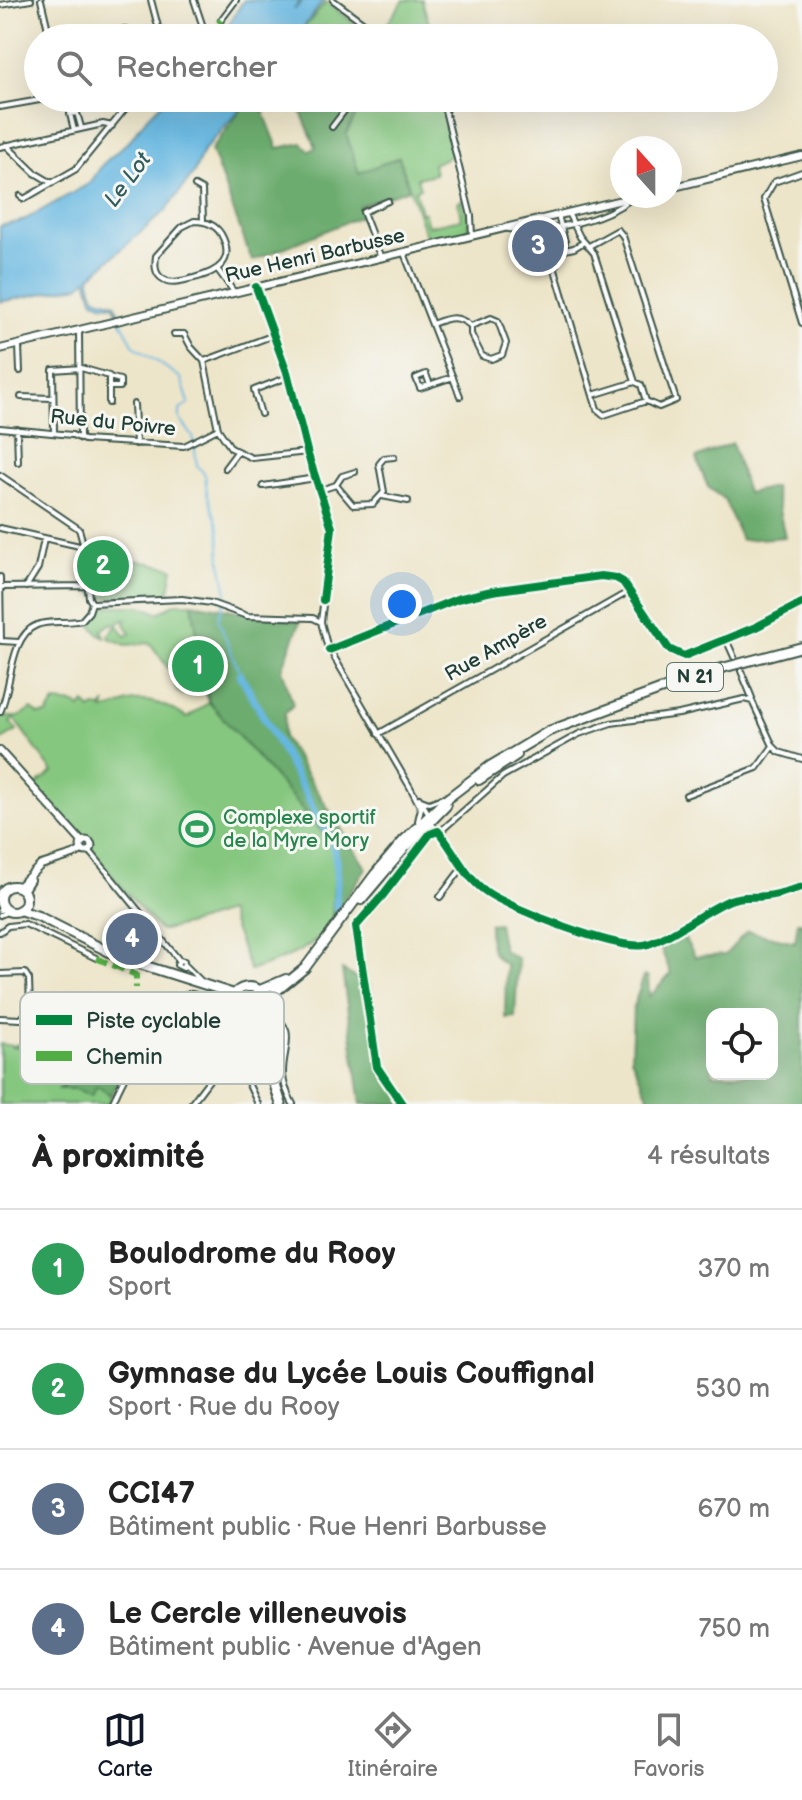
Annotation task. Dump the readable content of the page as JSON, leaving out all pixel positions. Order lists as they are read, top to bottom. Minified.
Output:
{"streets":{"main road":["Rue Henri Barbusse","N 21"],"street":["Rue du Poivre","Rue Ampère"]},"water":["Le Lot"],"places":{"sports":["Complexe sportif de la Myre Mory"]},"legend":["Piste cyclable","Chemin"],"north":"top","page":{"search":"Rechercher","pins":["3","2","1","4"],"heading":["À proximité","4 résultats"],"list":[{"mark":"1","name":"Boulodrome du Rooy","note":"Sport","value":"370 m"},{"mark":"2","name":"Gymnase du Lycée Louis Couffignal","note":"Sport · Rue du Rooy","value":"530 m"},{"mark":"3","name":"CCI47","note":"Bâtiment public · Rue Henri Barbusse","value":"670 m"},{"mark":"4","name":"Le Cercle villeneuvois","note":"Bâtiment public · Avenue d'Agen","value":"750 m"}],"nav":["Carte","Itinéraire","Favoris"]}}
